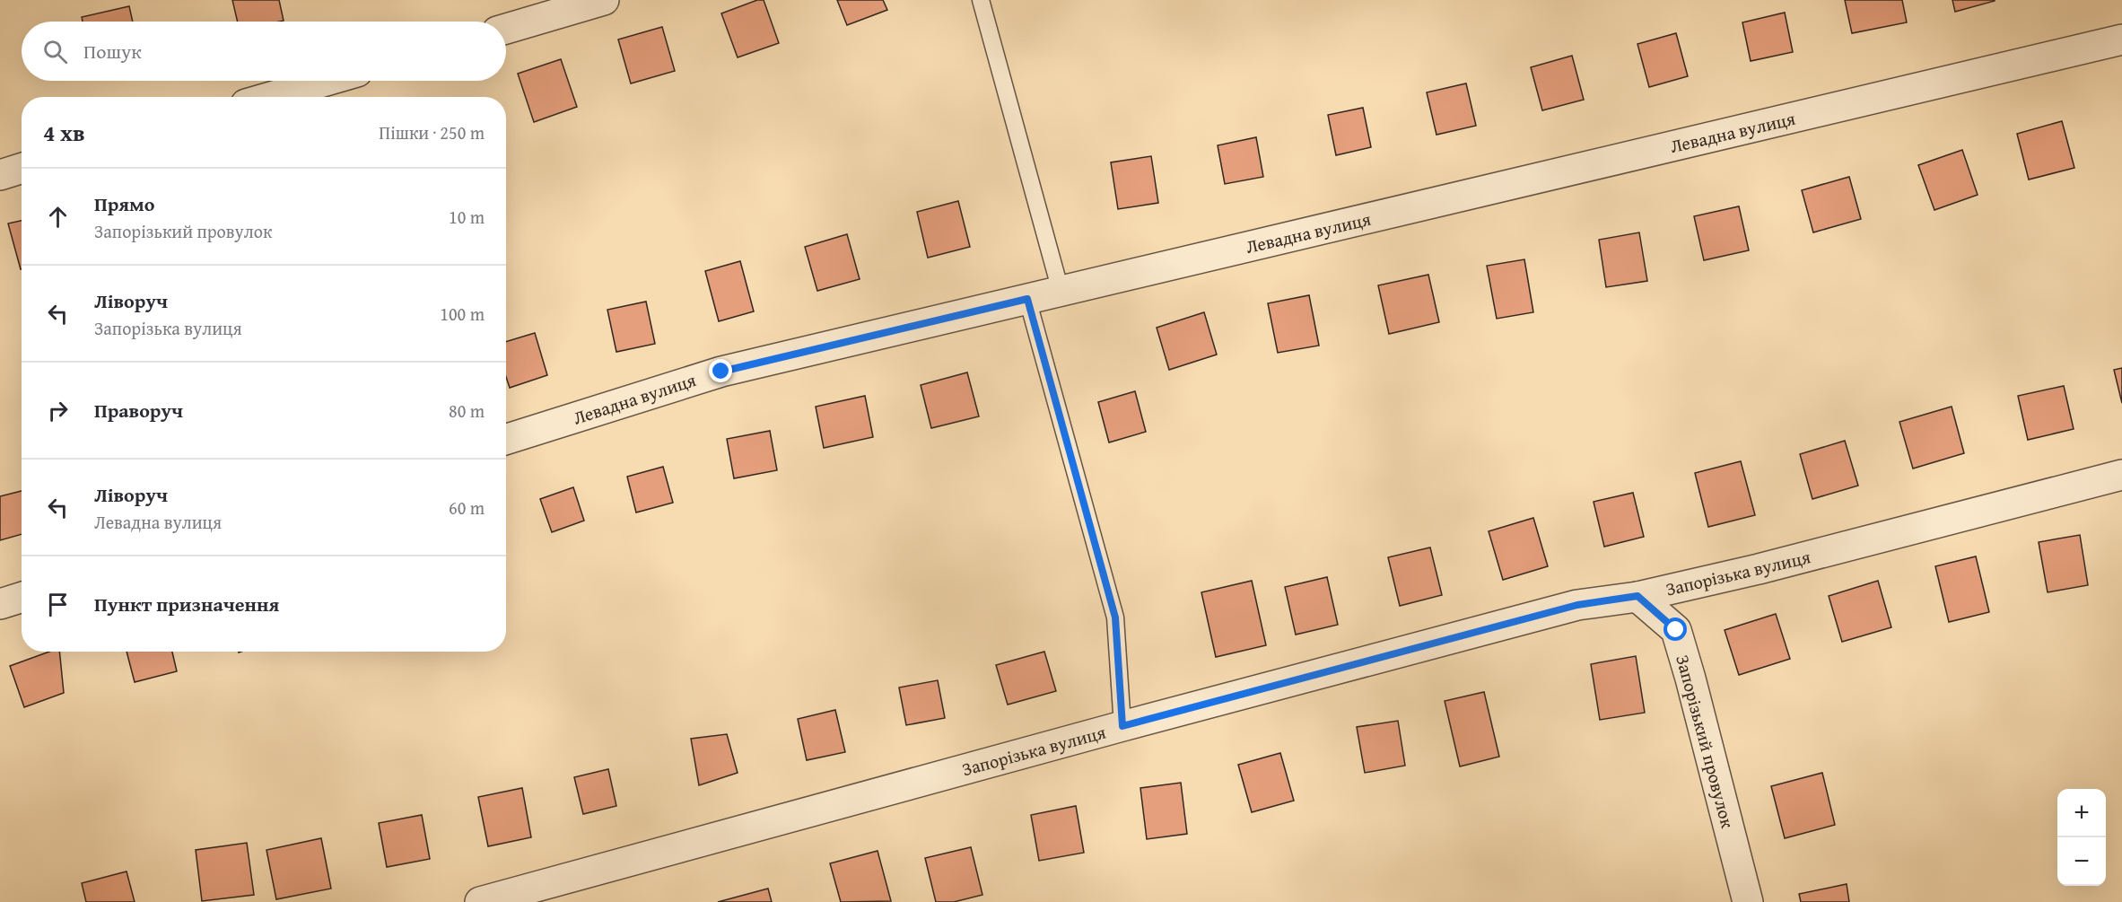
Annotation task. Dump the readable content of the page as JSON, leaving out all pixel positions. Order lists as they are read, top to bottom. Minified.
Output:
{"streets":{"street":["Левадна вулиця","Запорізька вулиця","Запорізький провулок"]},"crossings":[["Запорізька вулиця","Запорізький провулок"]],"page":{"search":"Пошук","heading":["4 хв","Пішки · 250 m"],"list":[["Прямо","Запорізький провулок","10 m"],["Ліворуч","Запорізька вулиця","100 m"],["Праворуч","80 m"],["Ліворуч","Левадна вулиця","60 m"],"Пункт призначення"],"map_buttons":["+","−"]}}
